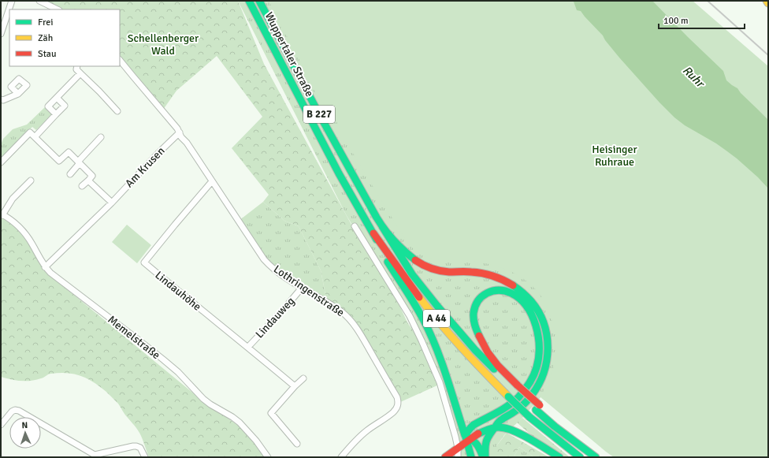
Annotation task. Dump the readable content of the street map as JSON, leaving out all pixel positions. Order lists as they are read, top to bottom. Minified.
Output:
{"streets":{"main road":["Wuppertaler Straße","B 227","A 44"],"street":["Am Krusen","Lindauhöhe","Lothringenstraße","Lindauweg","Memelstraße"]},"crossings":[["Wuppertaler Straße","A 44"],["Am Krusen","Lothringenstraße"],["Am Krusen","Memelstraße"],["Lindauhöhe","Lothringenstraße"],["Lindauhöhe","Lindauweg"],["Lothringenstraße","Lindauweg"]],"water":["Ruhr"],"parks":["Schellenberger Wald","Heisinger Ruhraue"],"legend":["Frei","Zäh","Stau"],"scale_bar":"100 m","north":"top"}
